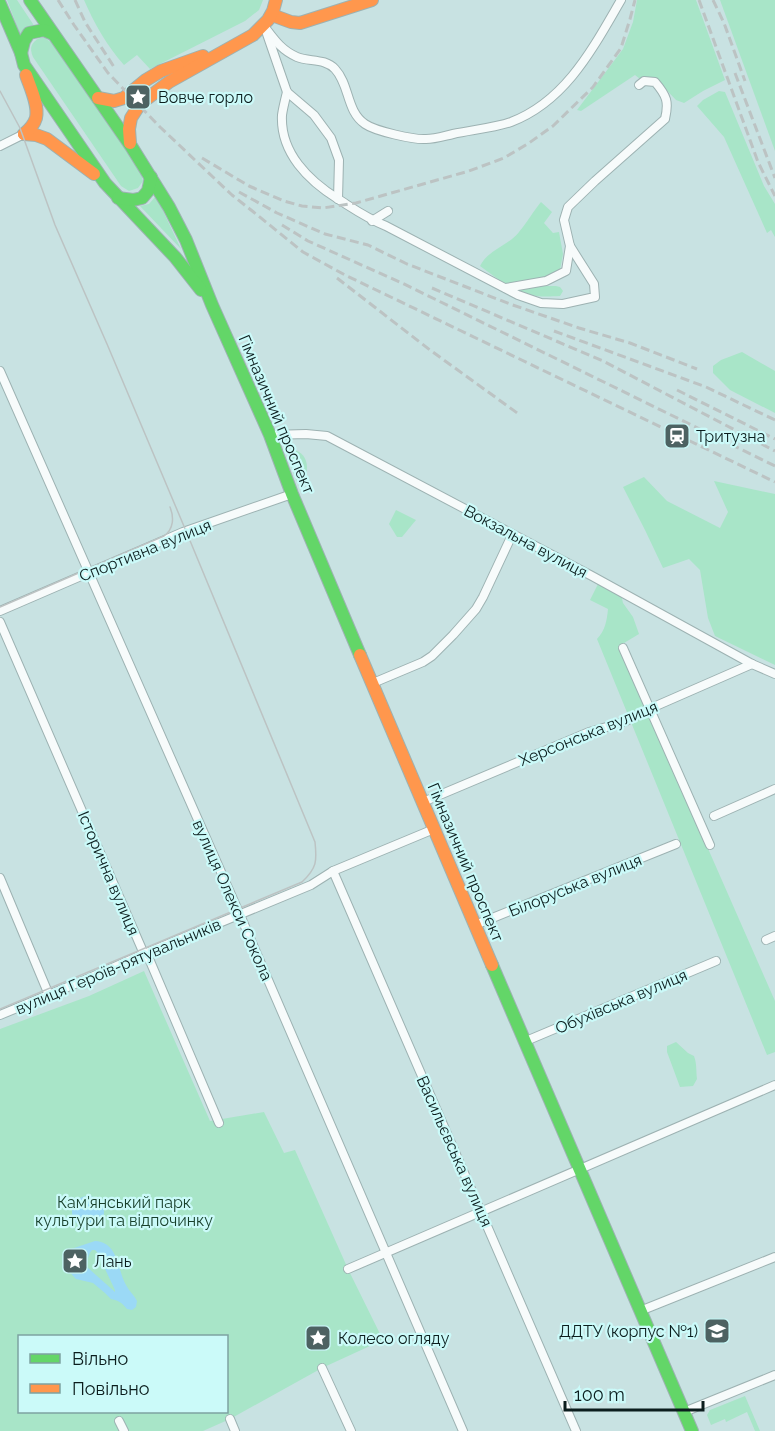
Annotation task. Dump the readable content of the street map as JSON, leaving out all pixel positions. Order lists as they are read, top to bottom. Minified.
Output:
{"streets":{"main road":["Гімназичний проспект"],"street":["Вокзальна вулиця","Спортивна вулиця","Херсонська вулиця","Історична вулиця","Білоруська вулиця","вулиця Олекси Сокола","вулиця Героїв-рятувальників","Обухівська вулиця","Васильєвська вулиця"]},"crossings":[["Гімназичний проспект","Вокзальна вулиця"],["Гімназичний проспект","Спортивна вулиця"],["Гімназичний проспект","Херсонська вулиця"],["Гімназичний проспект","Білоруська вулиця"],["Гімназичний проспект","вулиця Героїв-рятувальників"],["Гімназичний проспект","Обухівська вулиця"],["Вокзальна вулиця","Херсонська вулиця"],["Спортивна вулиця","вулиця Олекси Сокола"],["Історична вулиця","вулиця Героїв-рятувальників"],["вулиця Олекси Сокола","вулиця Героїв-рятувальників"],["вулиця Героїв-рятувальників","Васильєвська вулиця"]],"parks":["Кам'янський парк культури та відпочинку"],"places":{"place":["Вовче горло","Лань","Колесо огляду"],"station":["Тритузна"],"school or university":["ДДТУ (корпус №1)"]},"legend":["Вільно","Повільно"],"scale_bar":"100 m"}
